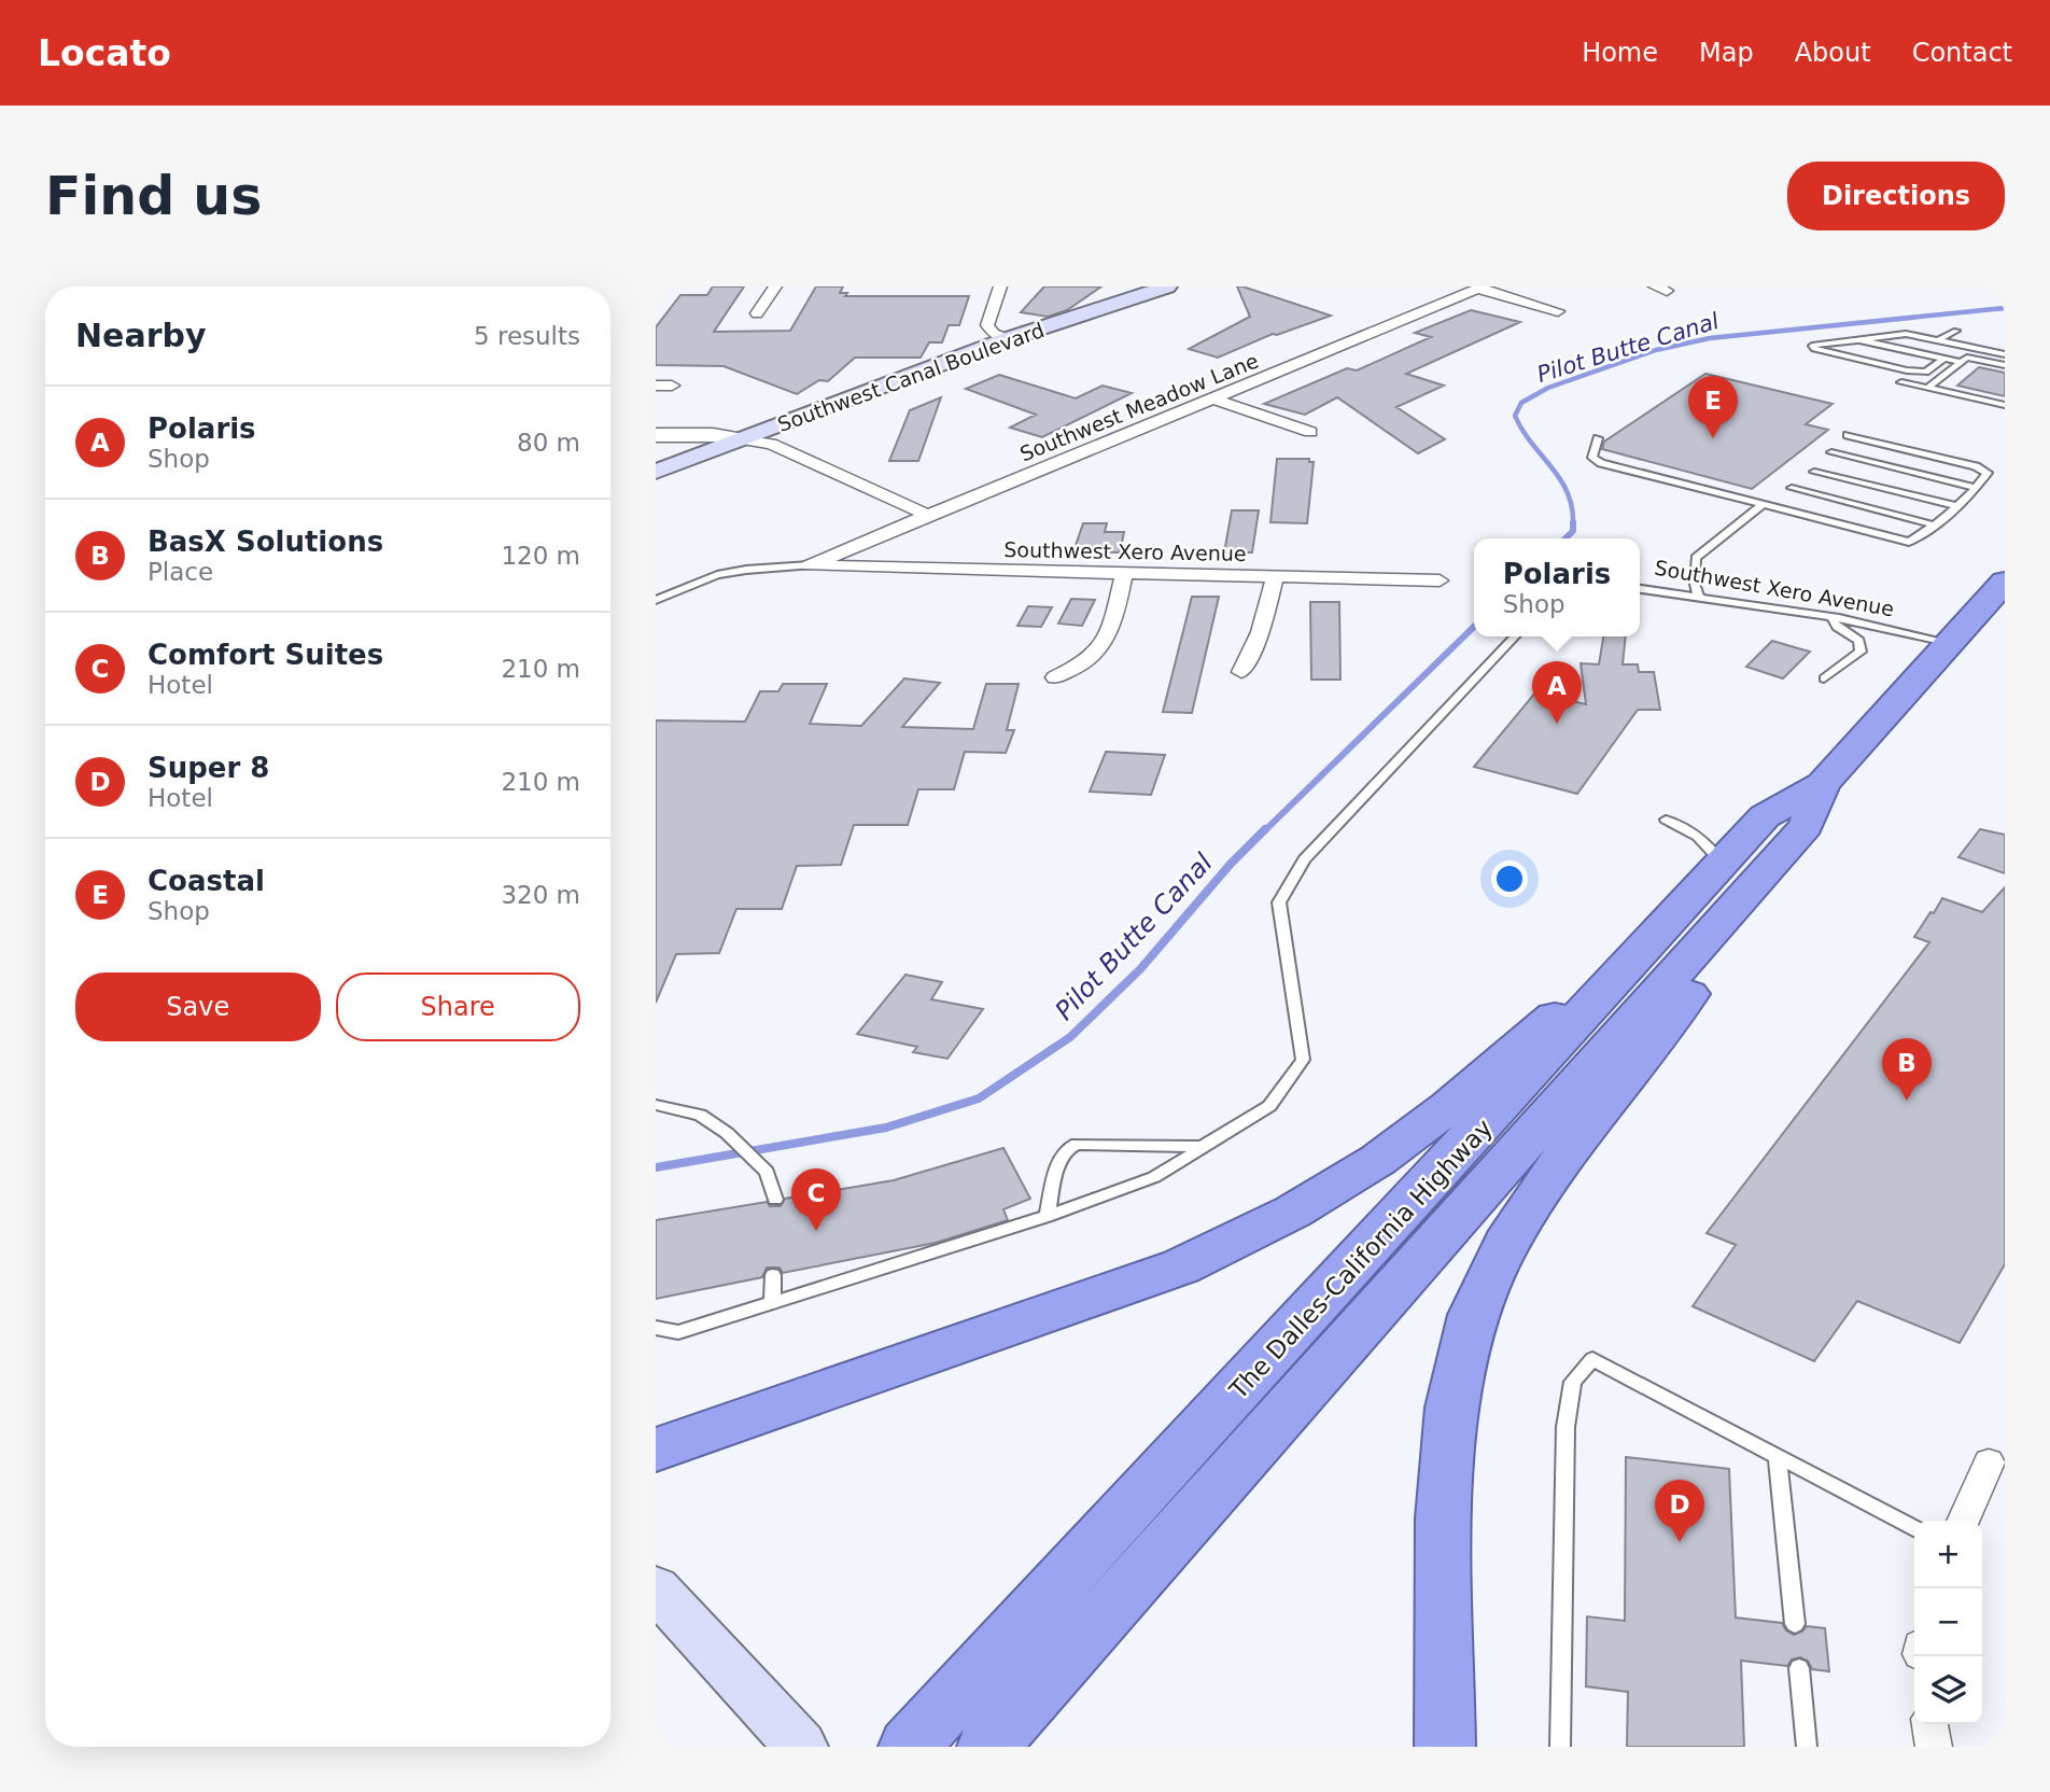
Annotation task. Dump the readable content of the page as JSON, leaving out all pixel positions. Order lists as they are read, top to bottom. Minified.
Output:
{"streets":{"highway":["The Dalles-California Highway"],"main road":["Southwest Canal Boulevard"],"street":["Southwest Meadow Lane","Southwest Xero Avenue"]},"crossings":[["Southwest Meadow Lane","Southwest Xero Avenue"],["Southwest Xero Avenue","The Dalles-California Highway"]],"water":["Pilot Butte Canal"],"page":{"header":"Locato","nav":["Home","Map","About","Contact"],"buttons":["Directions",["Save","Share"]],"title":"Find us","heading":["Nearby","5 results"],"pins":["E","A","B","C","D"],"list":[{"mark":"A","name":"Polaris","note":"Shop","value":"80 m"},{"mark":"B","name":"BasX Solutions","note":"Place","value":"120 m"},{"mark":"C","name":"Comfort Suites","note":"Hotel","value":"210 m"},{"mark":"D","name":"Super 8","note":"Hotel","value":"210 m"},{"mark":"E","name":"Coastal","note":"Shop","value":"320 m"}],"popup":["Polaris","Shop"],"map_buttons":["+","−"]}}
